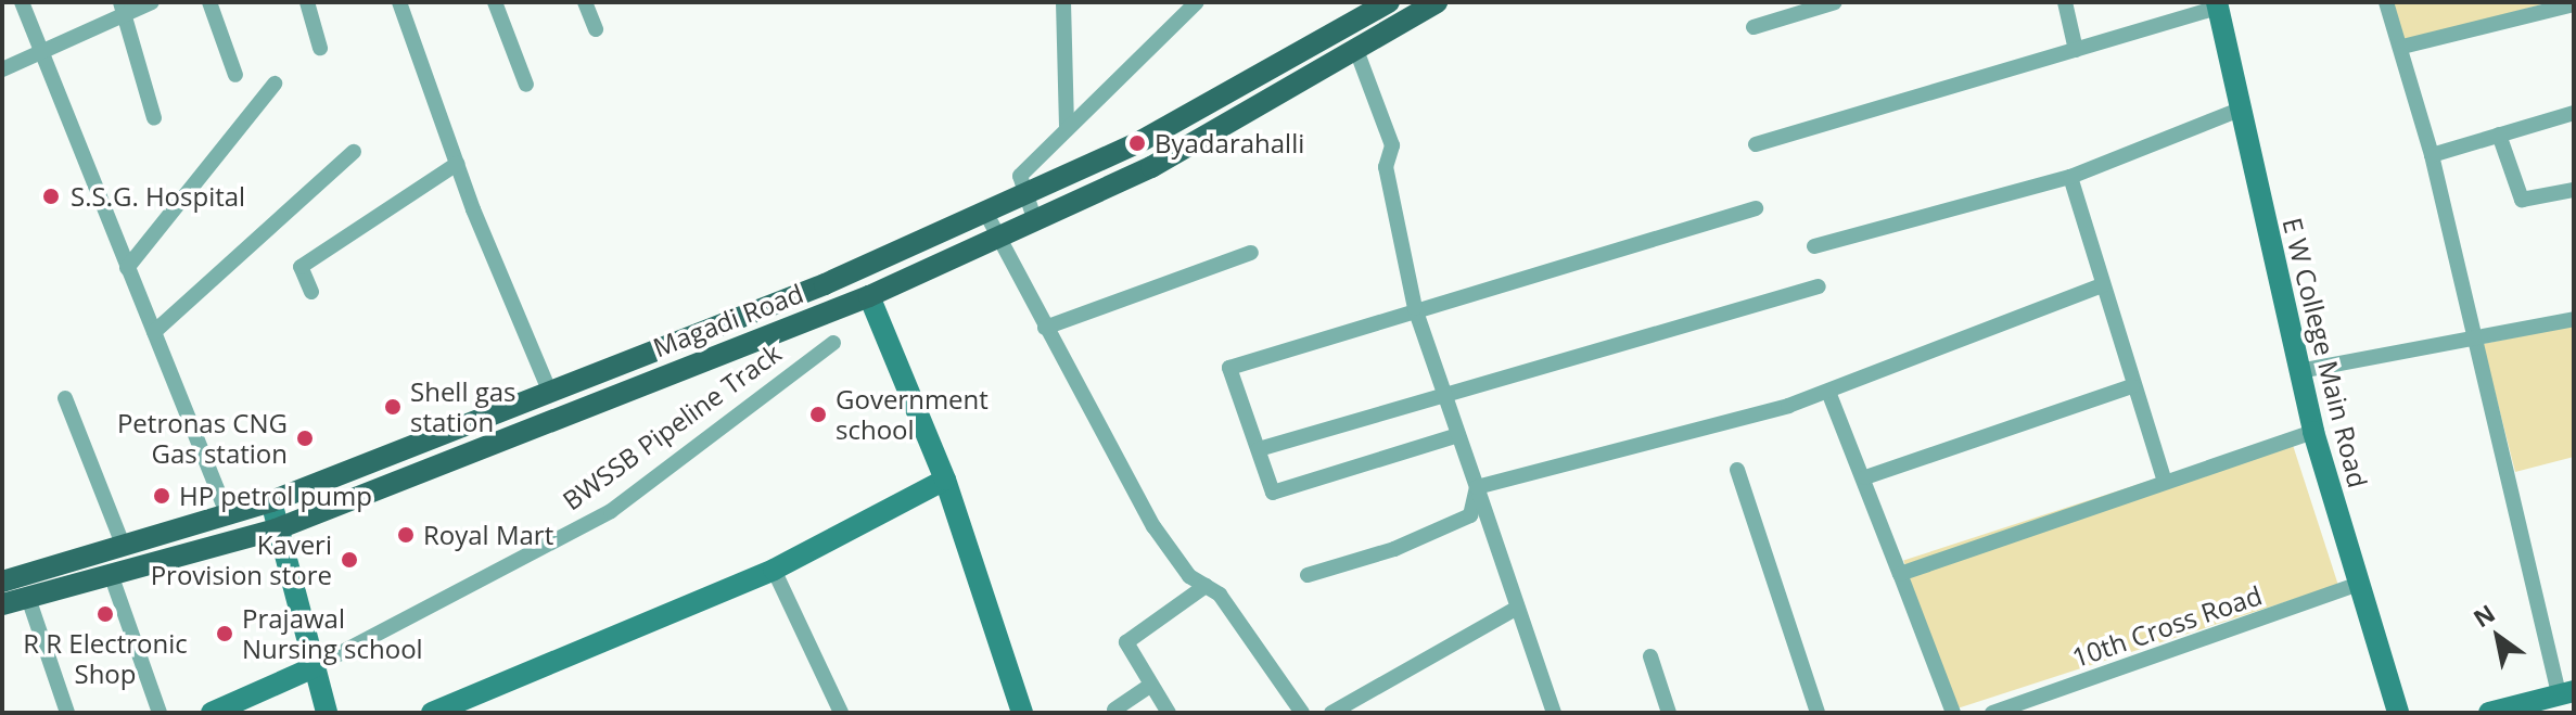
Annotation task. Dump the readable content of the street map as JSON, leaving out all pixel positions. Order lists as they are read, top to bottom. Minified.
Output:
{"streets":{"main road":["Magadi Road"],"street":["E W College Main Road","BWSSB Pipeline Track","10th Cross Road"]},"crossings":[["E W College Main Road","10th Cross Road"]],"places":["Byadarahalli","S.S.G. Hospital","Shell gas station","Government school","Petronas CNG Gas station","HP petrol pump","Royal Mart","Kaveri Provision store","R R Electronic Shop","Prajawal Nursing school"],"north":"top left"}
